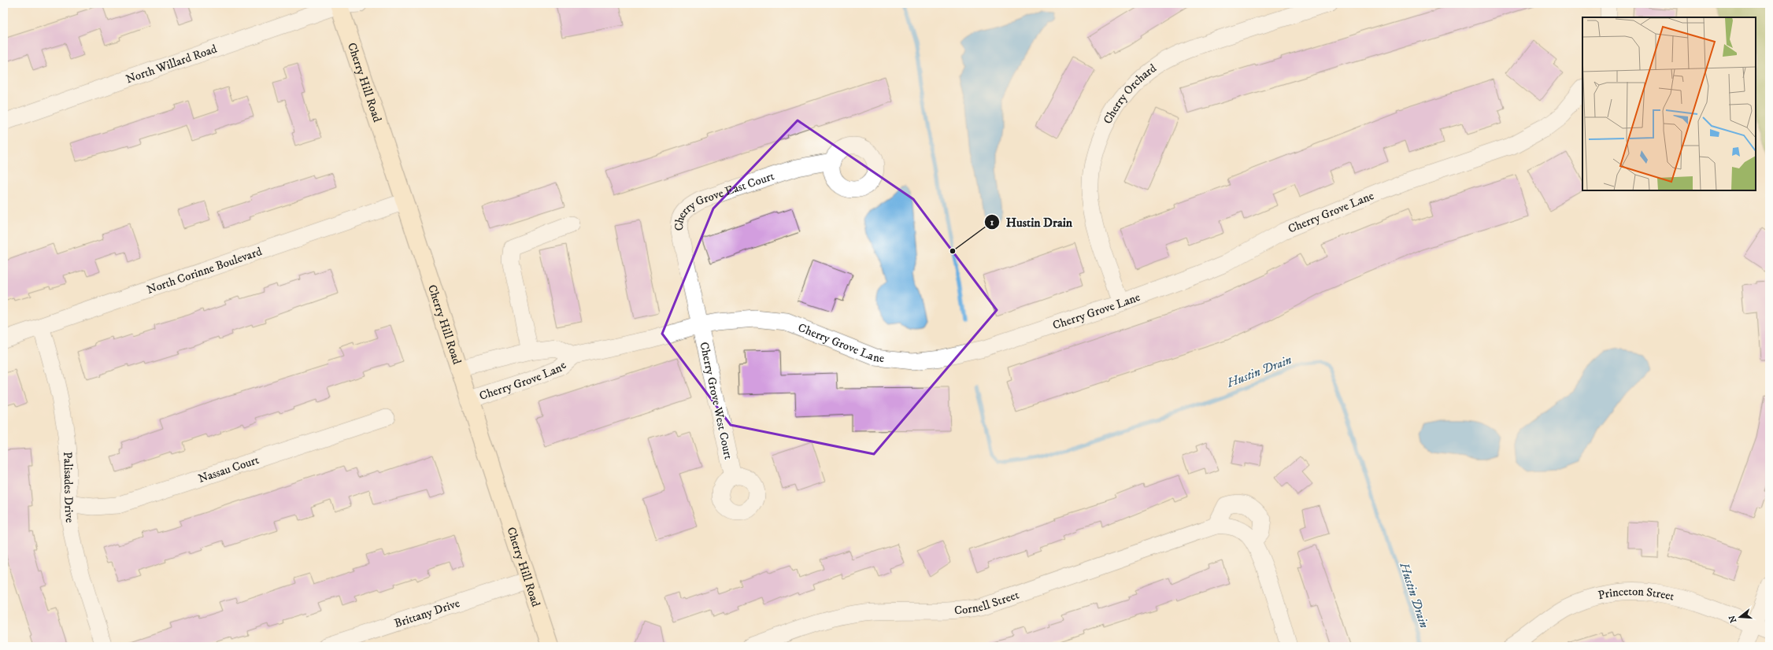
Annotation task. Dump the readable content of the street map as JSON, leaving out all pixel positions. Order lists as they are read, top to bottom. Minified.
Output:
{"streets":{"main road":["Cherry Hill Road"],"street":["North Willard Road","Cherry Orchard","Cherry Grove East Court","Cherry Grove Lane","North Corinne Boulevard","Cherry Grove West Court","Nassau Court","Palisades Drive","Princeton Street","Cornell Street","Brittany Drive"]},"crossings":[["North Willard Road","Cherry Hill Road"],["Cherry Hill Road","Cherry Grove Lane"],["Cherry Hill Road","North Corinne Boulevard"],["Cherry Hill Road","Brittany Drive"],["Cherry Orchard","Cherry Grove Lane"],["Cherry Grove East Court","Cherry Grove Lane"],["Cherry Grove East Court","Cherry Grove West Court"],["Cherry Grove Lane","Cherry Grove West Court"],["North Corinne Boulevard","Palisades Drive"],["Nassau Court","Palisades Drive"]],"water":["Hustin Drain"],"places":["Hustin Drain"],"north":"left"}
